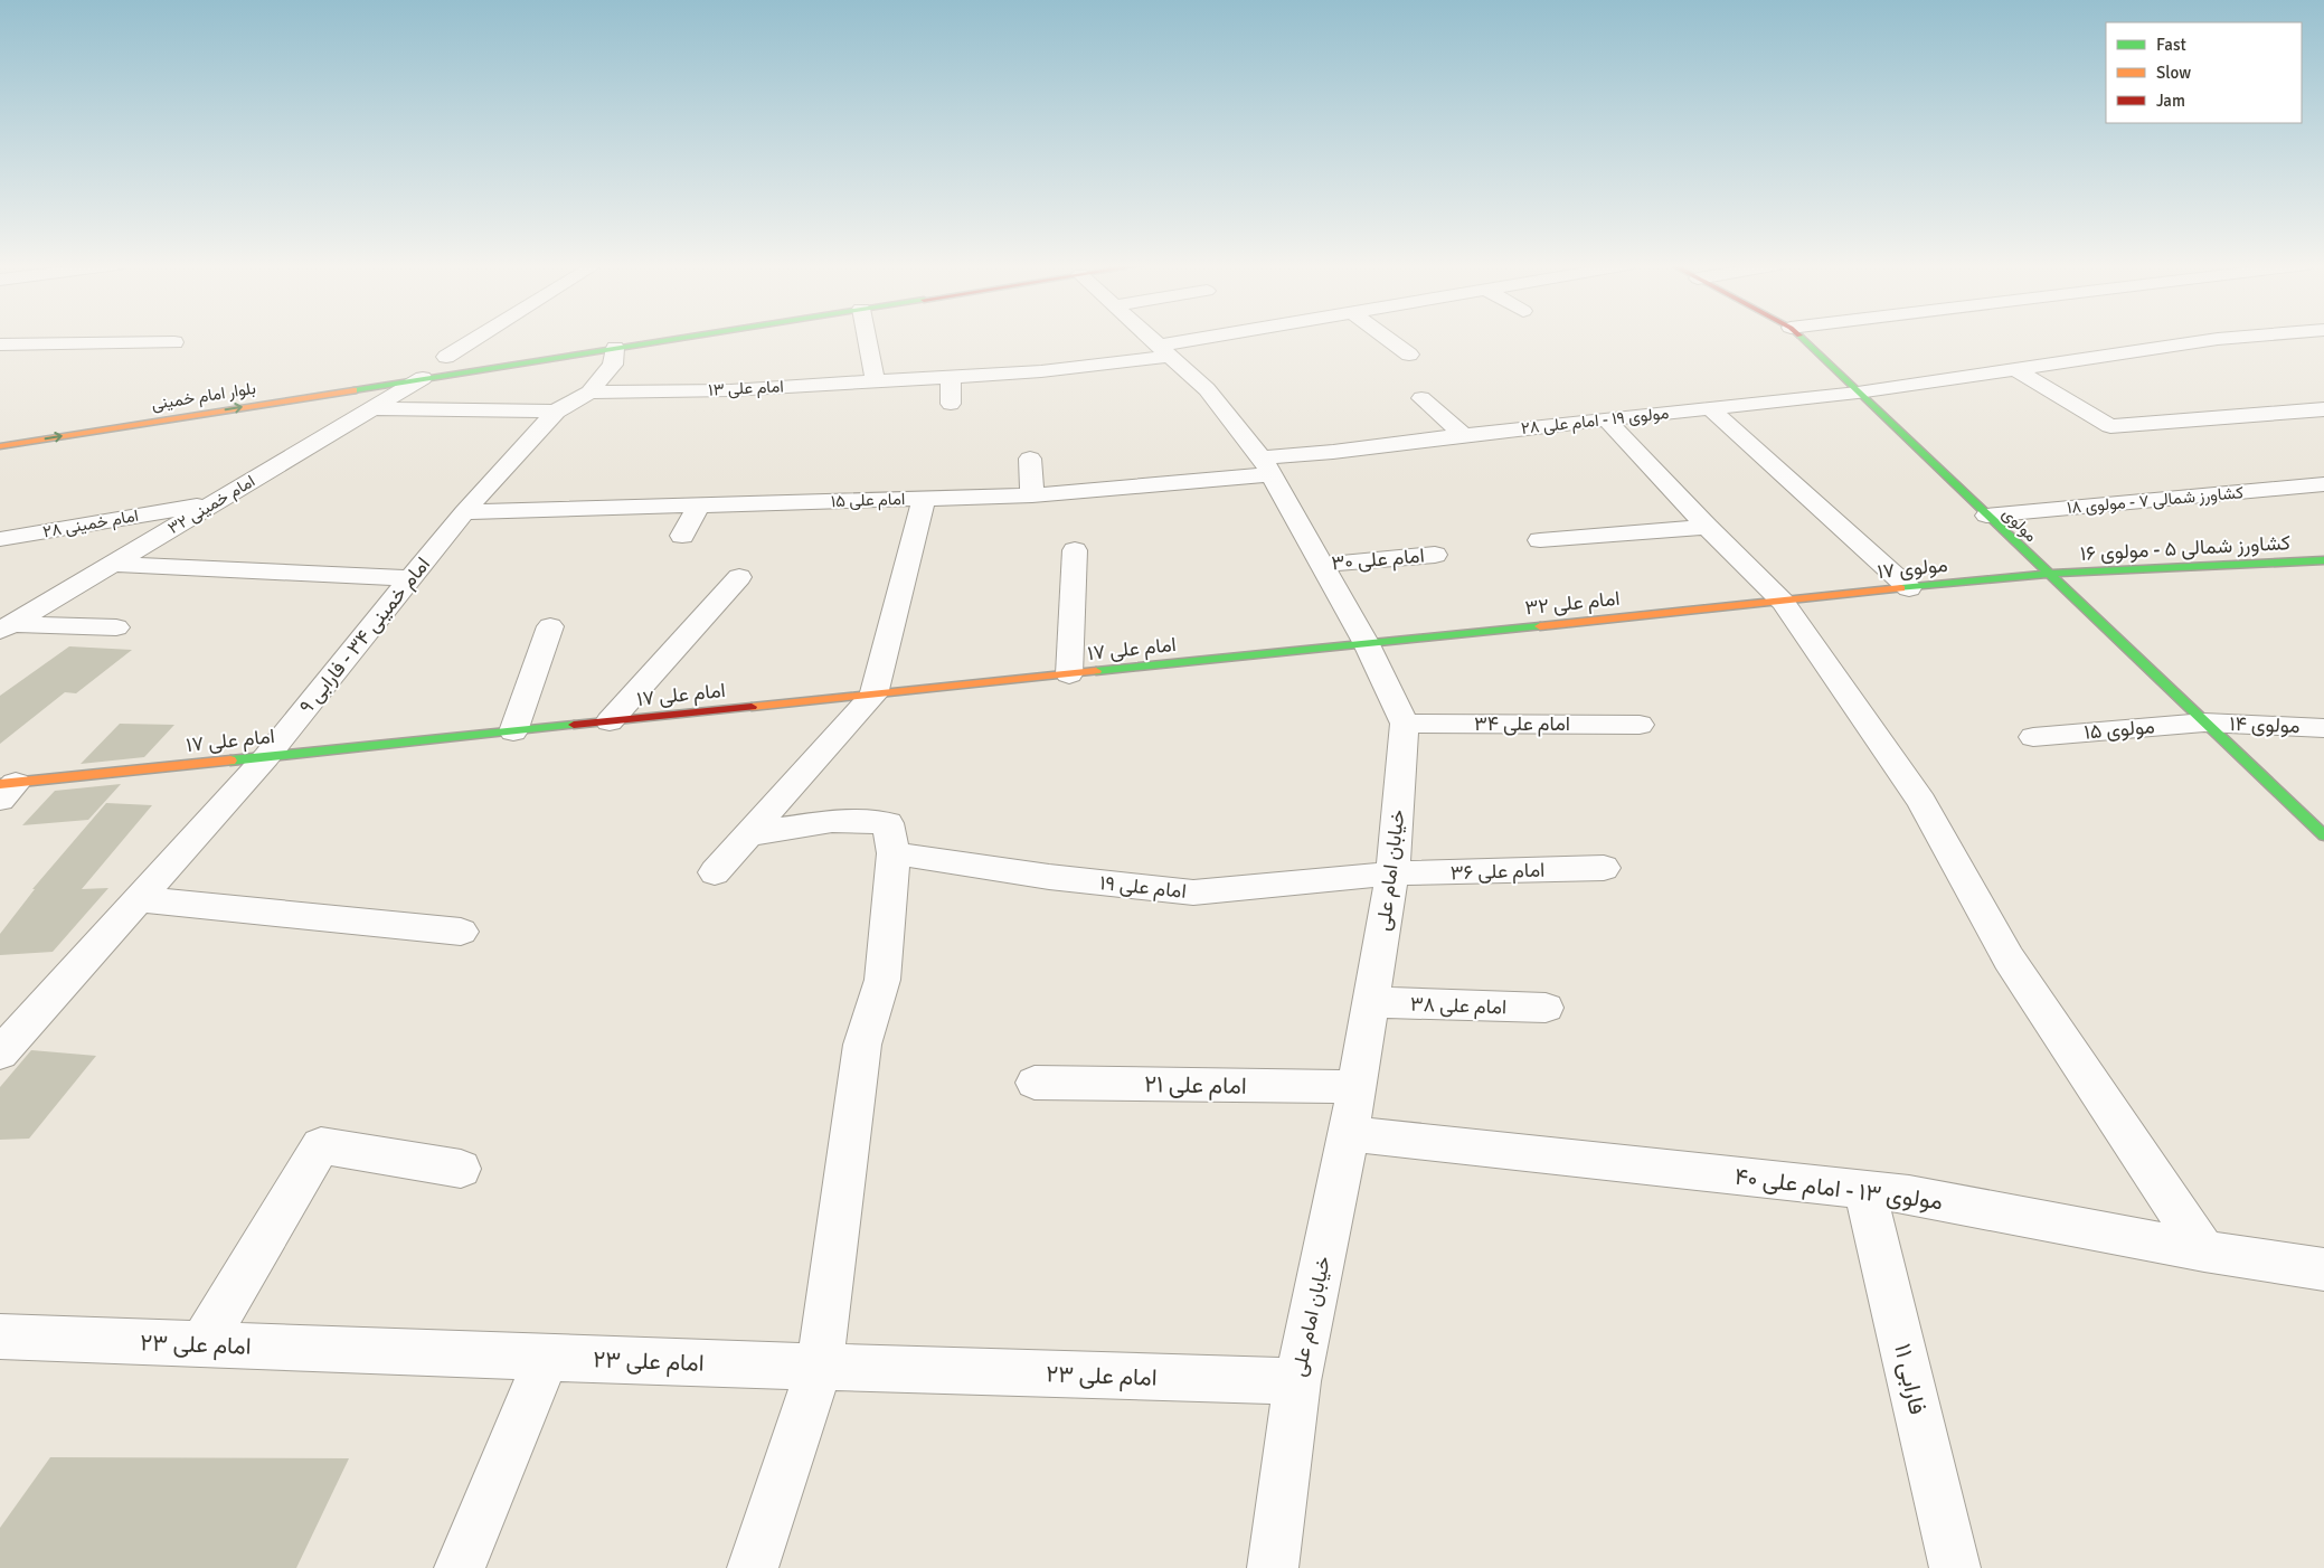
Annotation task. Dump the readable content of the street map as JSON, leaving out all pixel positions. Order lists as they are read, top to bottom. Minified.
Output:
{"streets":{"street":["امام علی ۱۳","بلوار امام خمینی","مولوی ۱۹ - امام علی ۲۸","امام علی ۱۵","کشاورز شمالی ۷ - مولوی ۱۸","امام خمینی ۳۲","امام خمینی ۲۸","مولوی","کشاورز شمالی ۵ - مولوی ۱۶","امام علی ۳۰","مولوی ۱۷","امام علی ۳۲","امام خمینی ۳۴ - فارابی ۹","امام علی ۱۷","امام علی ۳۴","مولوی ۱۴","مولوی ۱۵","خیابان امام علی","امام علی ۳۶","امام علی ۱۹","امام علی ۳۸","امام علی ۲۱","مولوی ۱۳ - امام علی ۴۰","امام علی ۲۳","فارابی ۱۱"]},"crossings":[["امام علی ۱۳","امام خمینی ۳۴ - فارابی ۹"],["بلوار امام خمینی","امام خمینی ۳۲"],["بلوار امام خمینی","امام خمینی ۳۴ - فارابی ۹"],["مولوی ۱۹ - امام علی ۲۸","امام علی ۱۵"],["مولوی ۱۹ - امام علی ۲۸","مولوی"],["امام علی ۱۵","امام خمینی ۳۴ - فارابی ۹"],["کشاورز شمالی ۷ - مولوی ۱۸","مولوی"],["امام خمینی ۳۲","امام خمینی ۲۸"],["مولوی","کشاورز شمالی ۵ - مولوی ۱۶"],["مولوی","مولوی ۱۷"],["مولوی","مولوی ۱۴"],["مولوی","مولوی ۱۵"],["کشاورز شمالی ۵ - مولوی ۱۶","مولوی ۱۷"],["مولوی ۱۷","امام علی ۳۲"],["امام علی ۳۲","امام علی ۱۷"],["امام خمینی ۳۴ - فارابی ۹","امام علی ۱۷"],["امام علی ۳۴","خیابان امام علی"],["مولوی ۱۴","مولوی ۱۵"],["خیابان امام علی","امام علی ۳۶"],["خیابان امام علی","امام علی ۱۹"],["خیابان امام علی","امام علی ۳۸"],["خیابان امام علی","امام علی ۲۱"],["خیابان امام علی","مولوی ۱۳ - امام علی ۴۰"],["خیابان امام علی","امام علی ۲۳"],["امام علی ۳۶","امام علی ۱۹"],["مولوی ۱۳ - امام علی ۴۰","فارابی ۱۱"]],"legend":["Fast","Slow","Jam"]}
